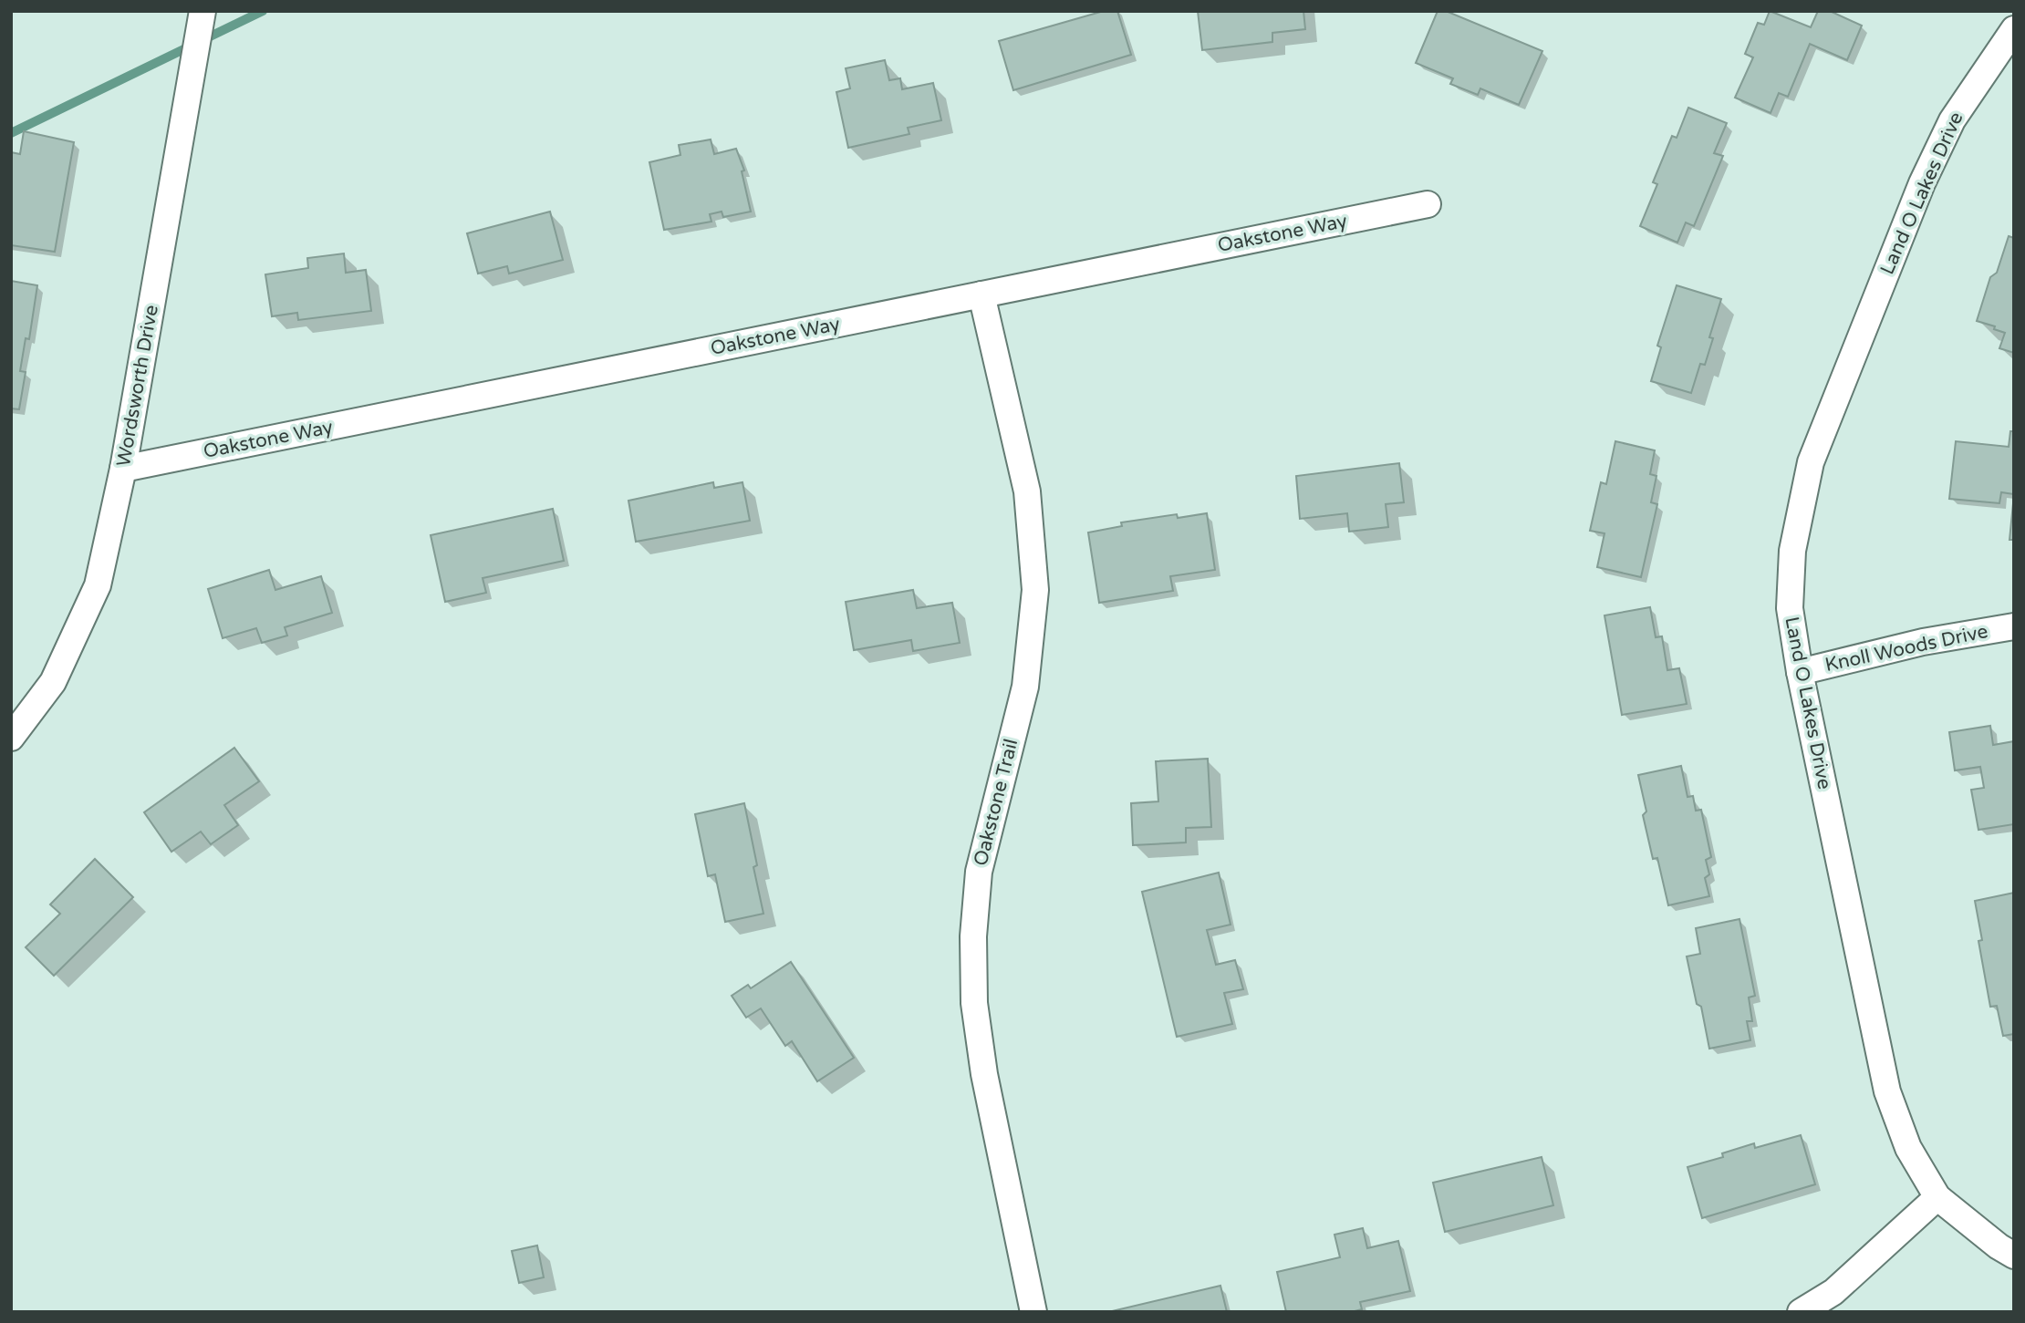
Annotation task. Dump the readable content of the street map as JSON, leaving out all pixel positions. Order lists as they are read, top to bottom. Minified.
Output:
{"streets":{"street":["Land O Lakes Drive","Oakstone Way","Wordsworth Drive","Knoll Woods Drive","Oakstone Trail"]},"crossings":[["Land O Lakes Drive","Knoll Woods Drive"],["Oakstone Way","Wordsworth Drive"],["Oakstone Way","Oakstone Trail"]]}
